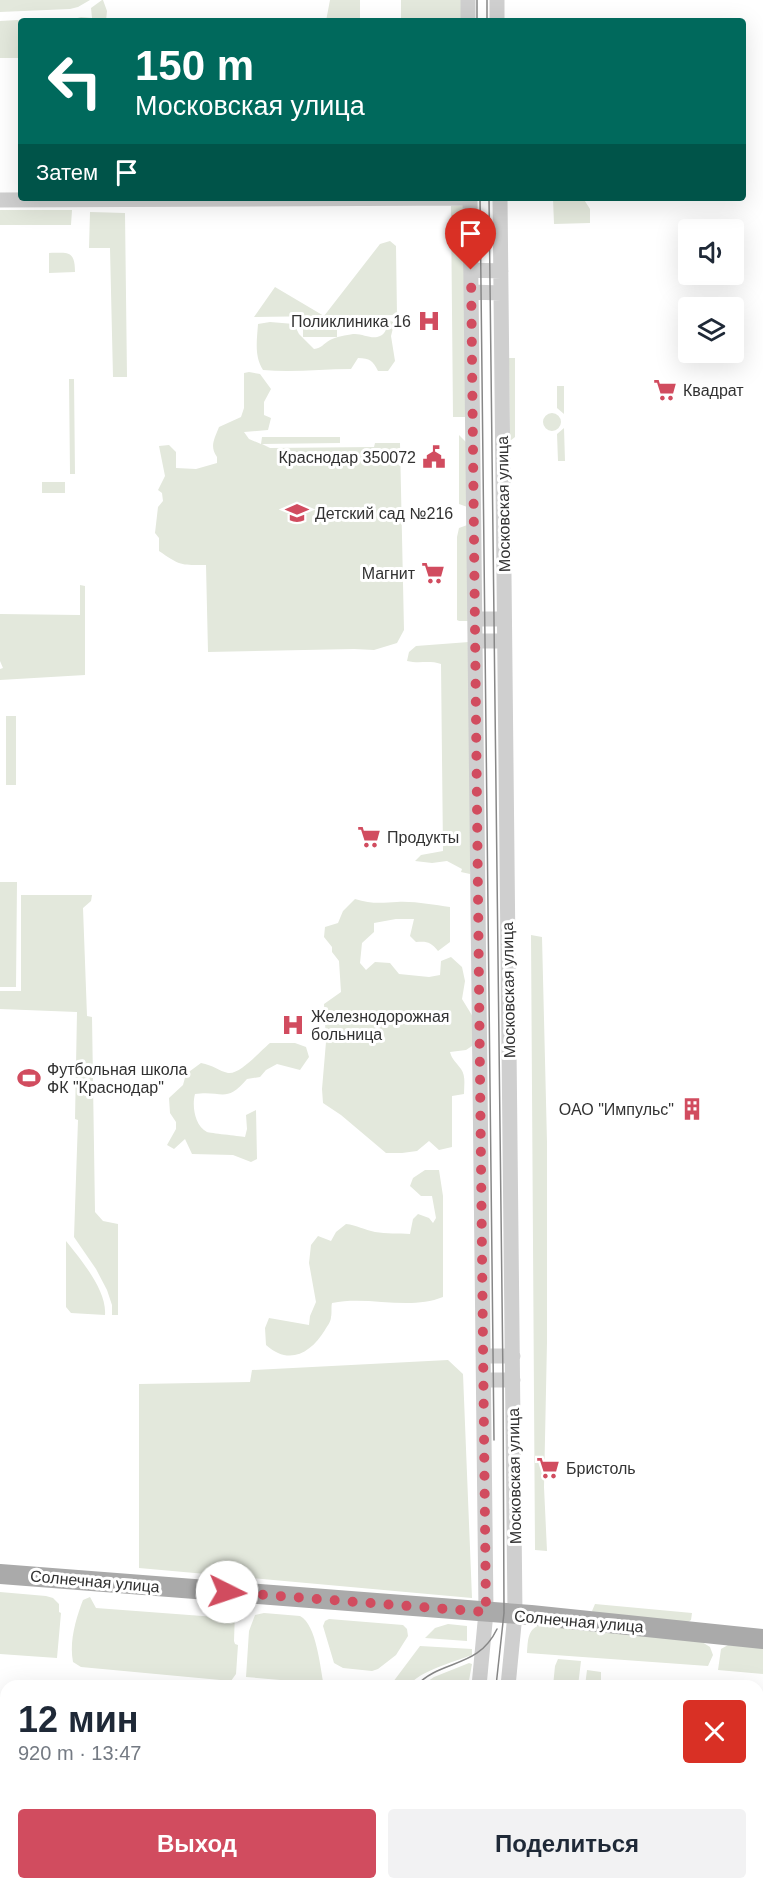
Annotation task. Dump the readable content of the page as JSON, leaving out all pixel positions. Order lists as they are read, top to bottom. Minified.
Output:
{"streets":{"main road":["Солнечная улица"],"street":["Московская улица"]},"crossings":[["Московская улица","Солнечная улица"]],"places":{"hospital":["Поликлиника 16","Железнодорожная больница"],"supermarket":["Квадрат","Магнит","Продукты","Бристоль"],"public building":["Краснодар 350072"],"school or university":["Детский сад №216"],"sports":["Футбольная школа ФК \"Краснодар\""],"building":["ОАО \"Импульс\""]},"page":{"turn":["150 m","Московская улица"],"then":"Затем","heading":["12 мин","920 m · 13:47"],"buttons":["Выход","Поделиться"]}}
